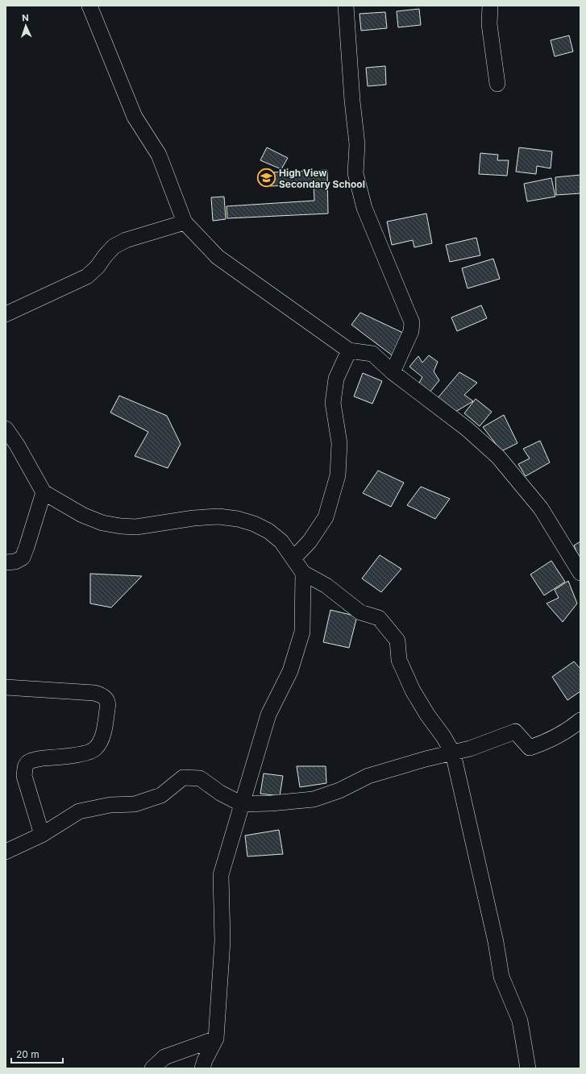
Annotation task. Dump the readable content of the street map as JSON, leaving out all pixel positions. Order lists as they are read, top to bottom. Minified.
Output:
{"places":{"school or university":["High View Secondary School"]},"scale_bar":"20 m","north":"top"}
